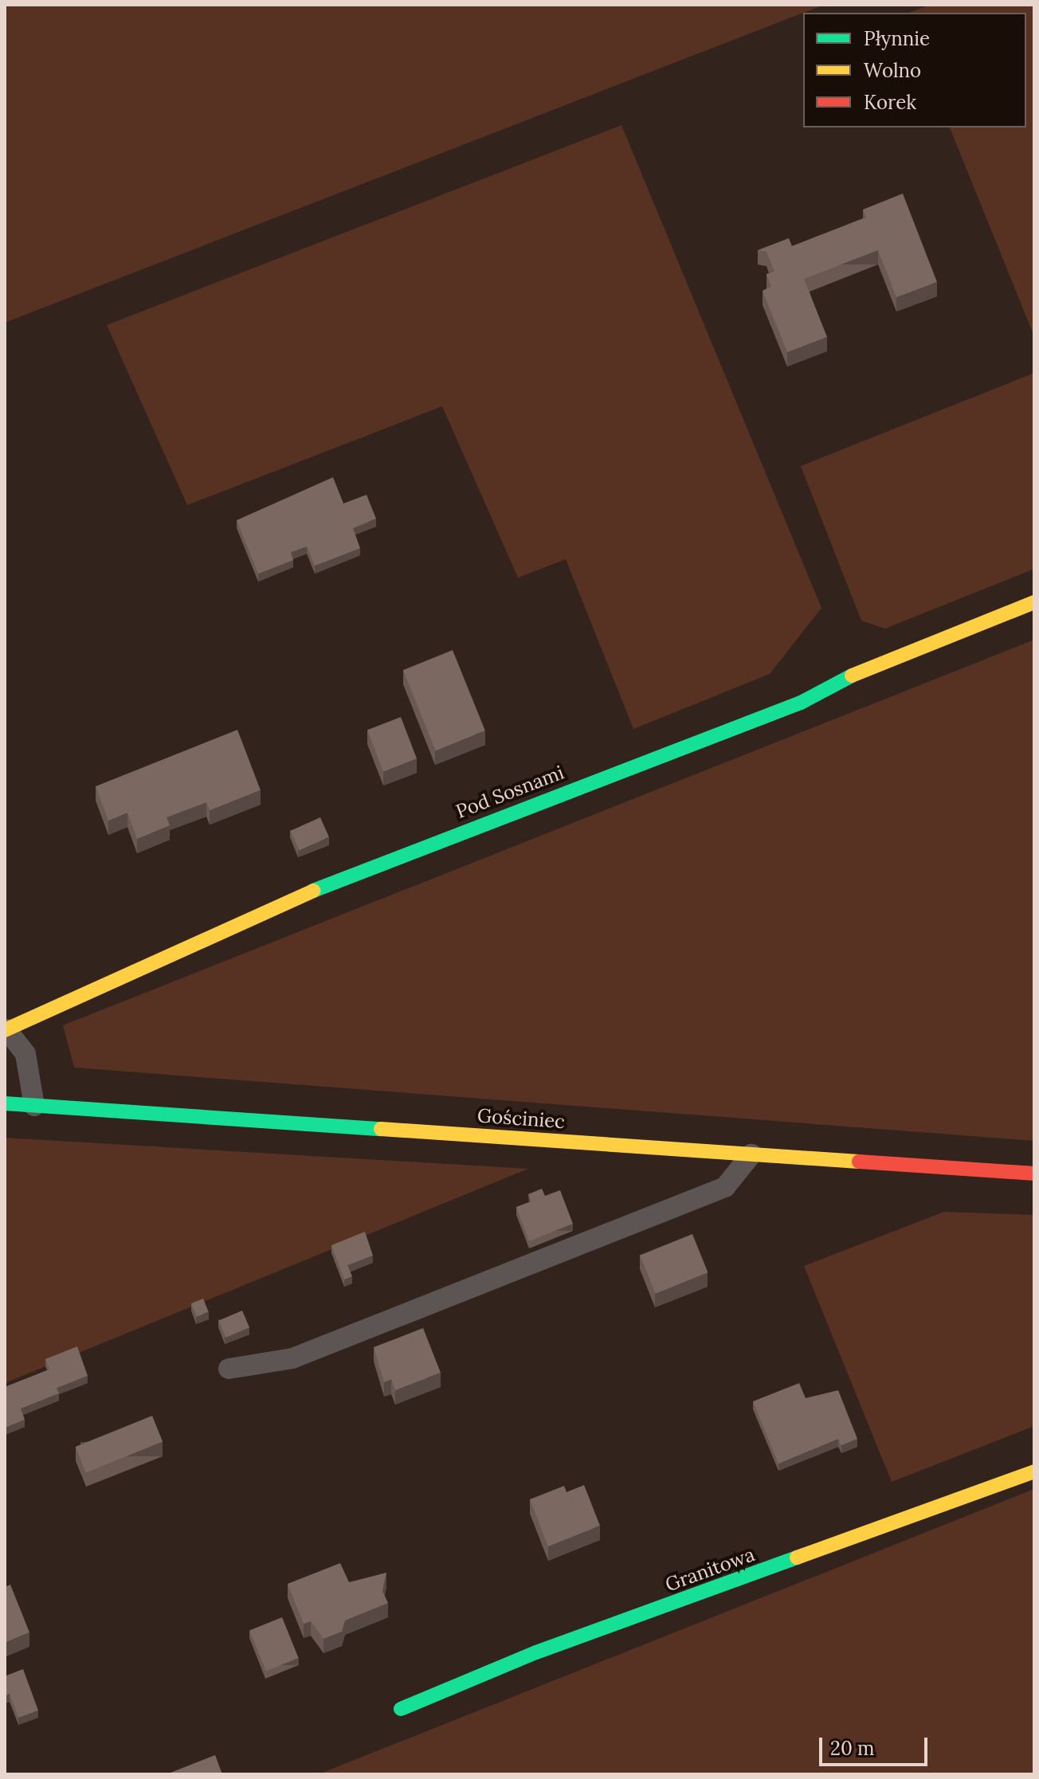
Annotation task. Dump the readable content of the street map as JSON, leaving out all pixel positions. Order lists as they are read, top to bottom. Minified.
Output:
{"streets":{"street":["Pod Sosnami","Gościniec","Granitowa"]},"legend":["Płynnie","Wolno","Korek"],"scale_bar":"20 m"}
